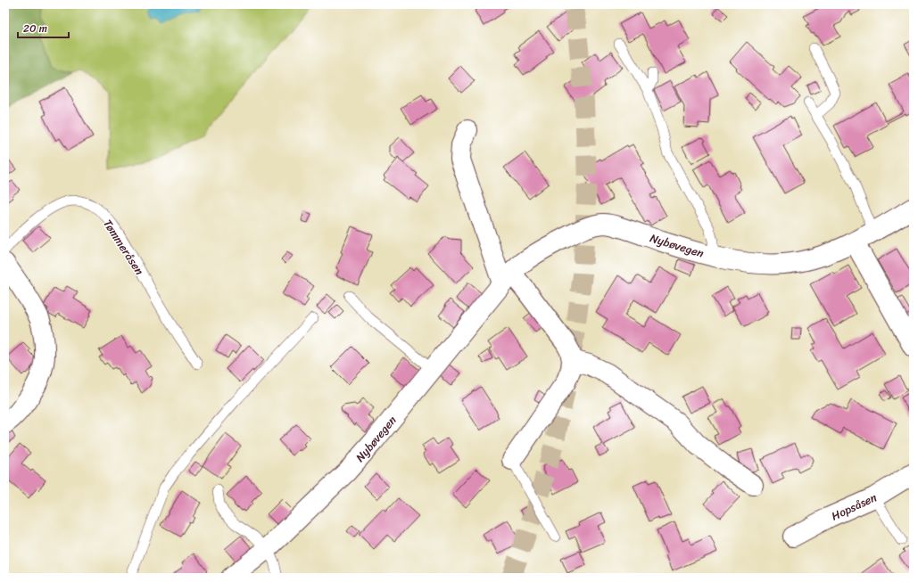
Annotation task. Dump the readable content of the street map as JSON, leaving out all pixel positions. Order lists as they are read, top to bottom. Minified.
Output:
{"streets":{"street":["Nybøvegen","Hopsåsen"],"lane":["Tømmeråsen"]},"scale_bar":"20 m"}
